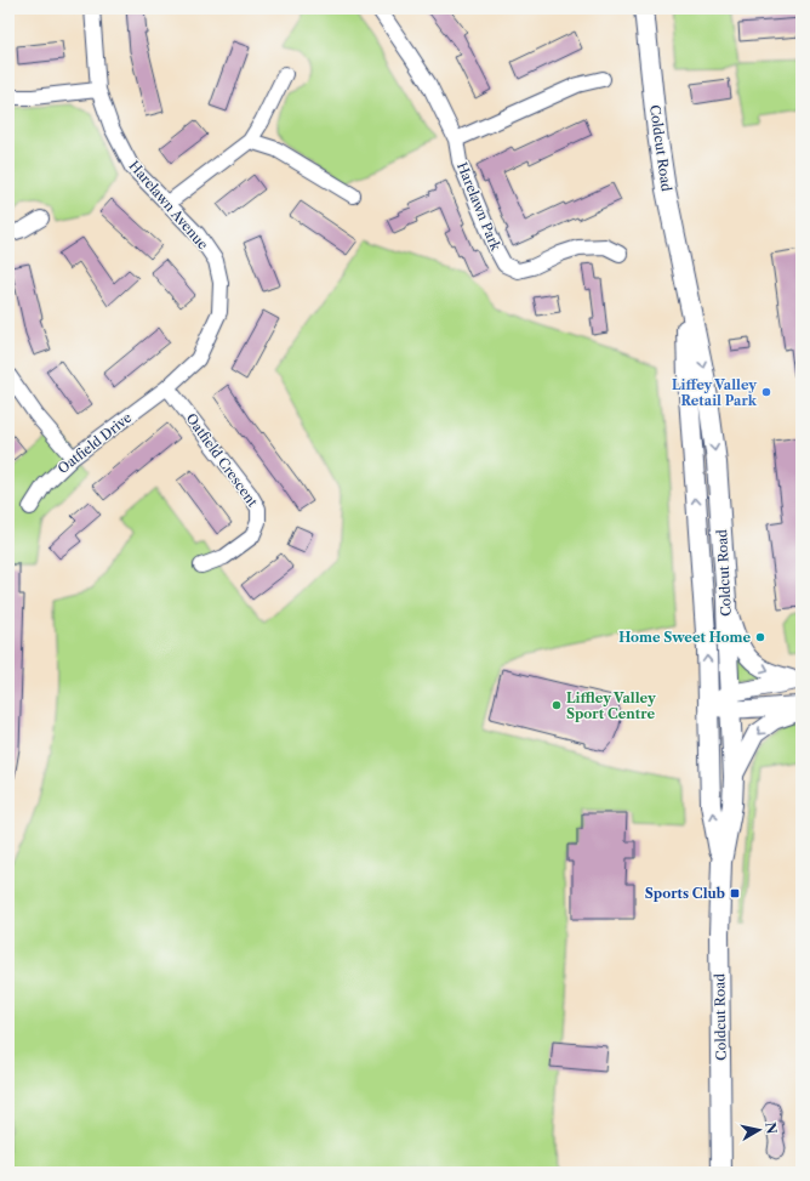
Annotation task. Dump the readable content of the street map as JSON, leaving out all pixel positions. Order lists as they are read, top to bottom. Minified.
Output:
{"streets":{"main road":["Coldcut Road"],"street":["Harelawn Avenue","Harelawn Park","Oatfield Drive","Oatfield Crescent"]},"crossings":[["Harelawn Avenue","Oatfield Drive"],["Harelawn Avenue","Oatfield Crescent"],["Oatfield Drive","Oatfield Crescent"]],"places":{"other":["Liffey Valley Retail Park","Home Sweet Home","Liffley Valley Sport Centre"],"transit":["Sports Club"]},"north":"right"}
